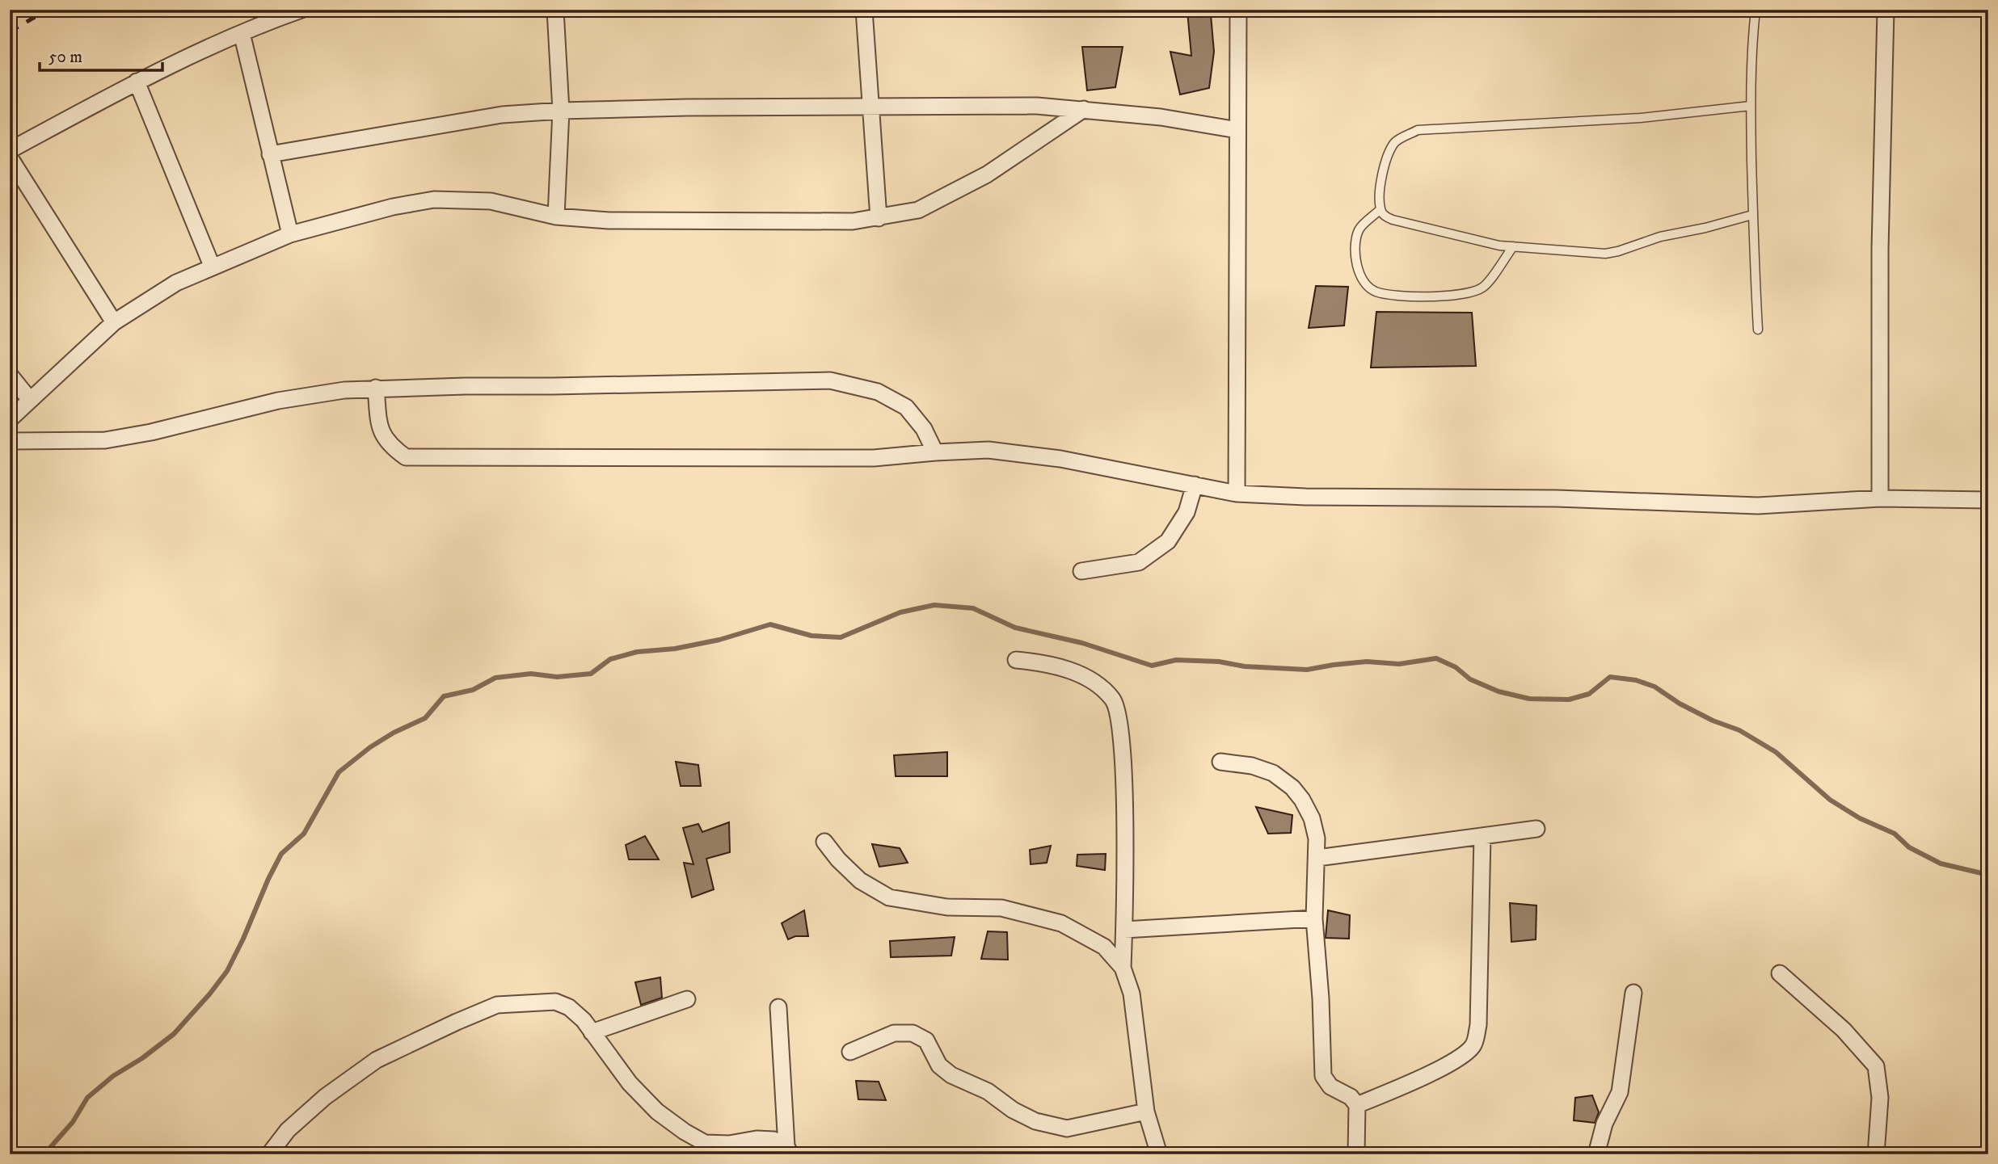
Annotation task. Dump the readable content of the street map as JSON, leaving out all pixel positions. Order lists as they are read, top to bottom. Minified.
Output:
{"scale_bar":"50 m"}
